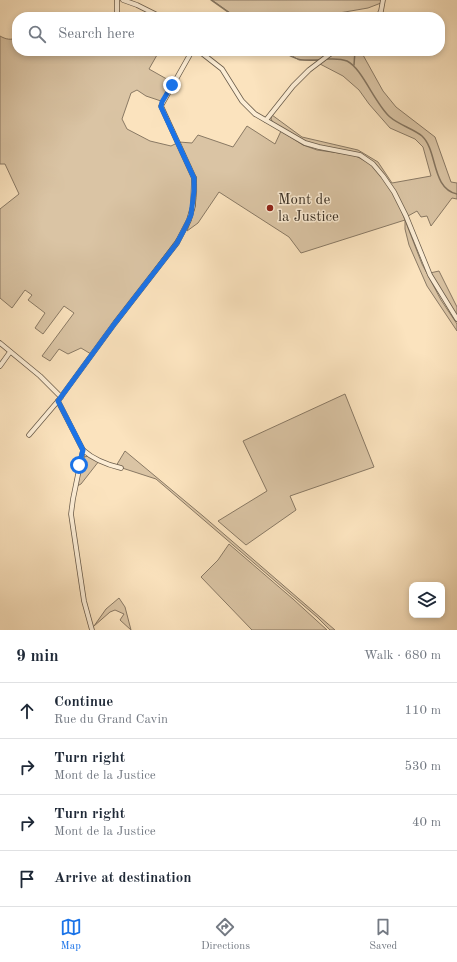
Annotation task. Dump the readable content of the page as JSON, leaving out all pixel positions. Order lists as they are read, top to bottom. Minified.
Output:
{"places":["Mont de la Justice"],"page":{"search":"Search here","heading":["9 min","Walk · 680 m"],"list":[["Continue","Rue du Grand Cavin","110 m"],["Turn right","Mont de la Justice","530 m"],["Turn right","Mont de la Justice","40 m"],"Arrive at destination"],"nav":["Map","Directions","Saved"]}}
